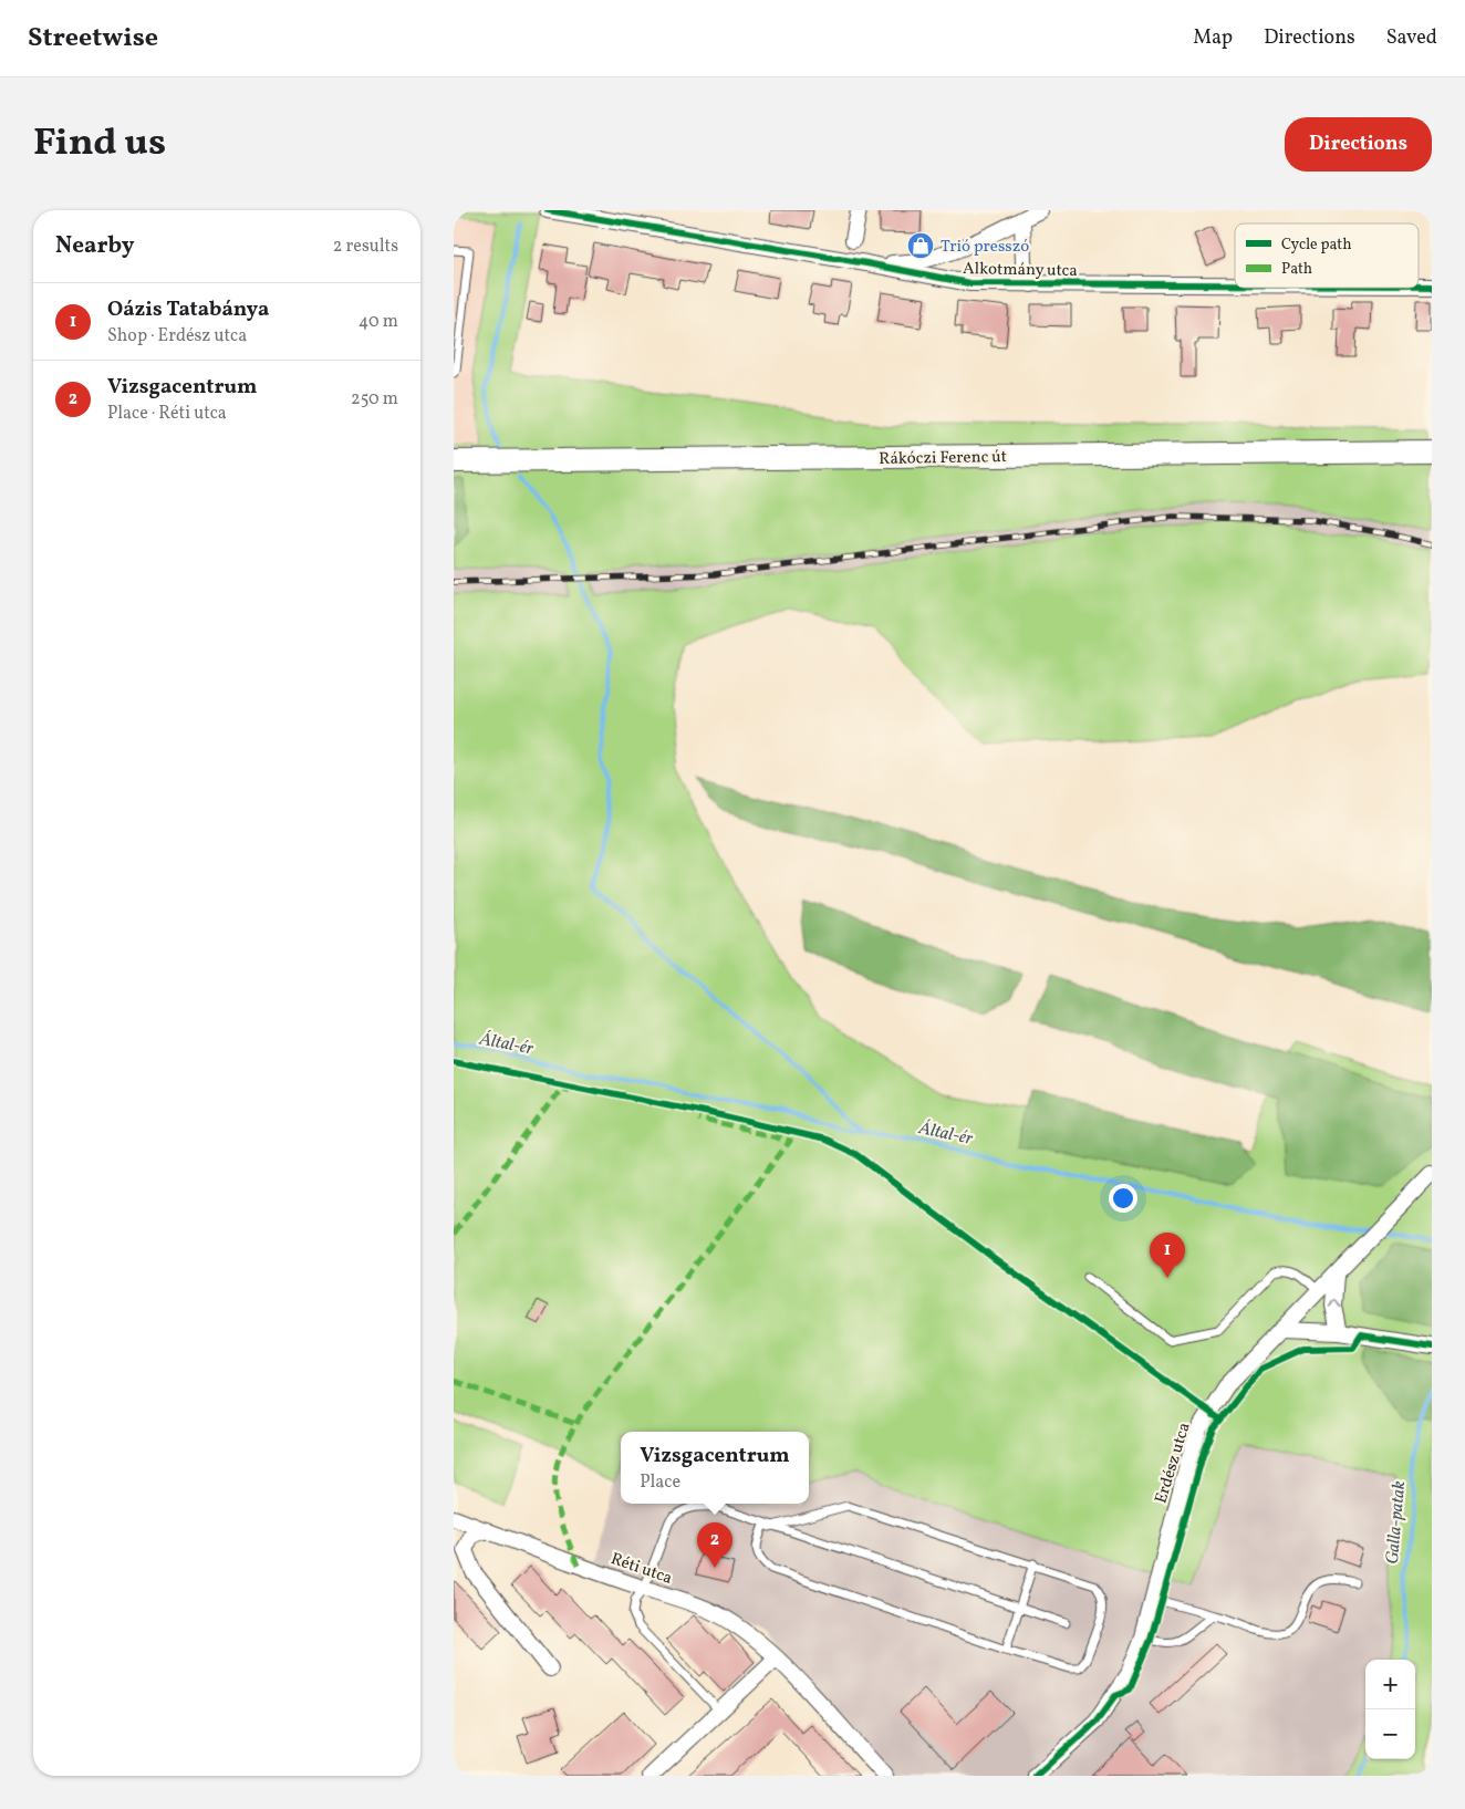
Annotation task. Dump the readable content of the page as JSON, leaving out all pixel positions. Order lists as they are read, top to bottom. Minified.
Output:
{"streets":{"main road":["Rákóczi Ferenc út"],"street":["Alkotmány utca","Erdész utca","Réti utca"]},"water":["Által-ér","Galla-patak"],"places":{"shop":["Trió presszó"]},"legend":["Cycle path","Path"],"page":{"header":"Streetwise","nav":["Map","Directions","Saved"],"title":"Find us","buttons":"Directions","heading":["Nearby","2 results"],"list":[{"mark":"1","name":"Oázis Tatabánya","note":"Shop · Erdész utca","value":"40 m"},{"mark":"2","name":"Vizsgacentrum","note":"Place · Réti utca","value":"250 m"}],"pins":["1","2"],"popup":["Vizsgacentrum","Place"],"map_buttons":["+","−"]}}
